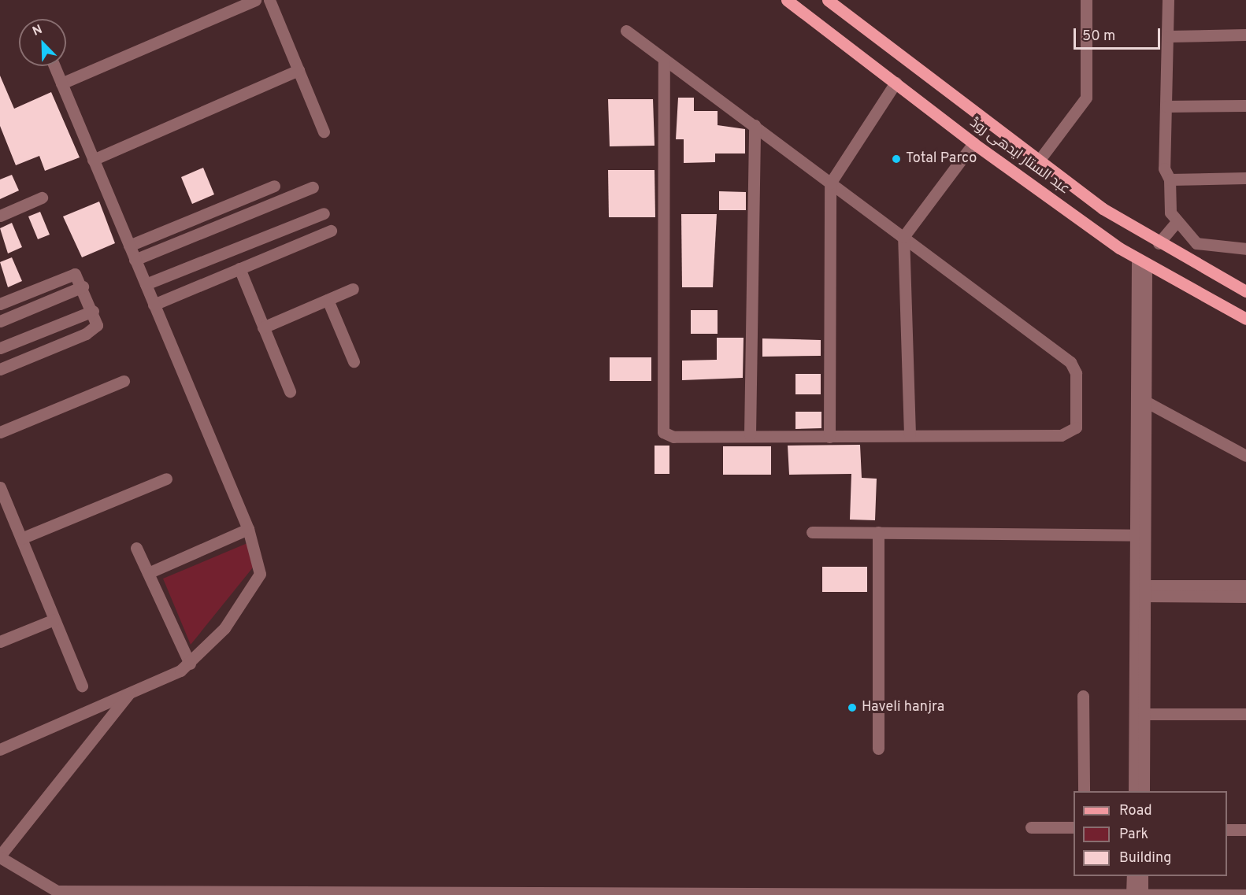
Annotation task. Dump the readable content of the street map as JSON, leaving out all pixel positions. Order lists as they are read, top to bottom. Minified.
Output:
{"streets":{"main road":["عبد الستار ایدھی روڈ"]},"places":["Total Parco","Haveli hanjra"],"legend":["Road","Park","Building"],"scale_bar":"50 m","north":"top left"}
